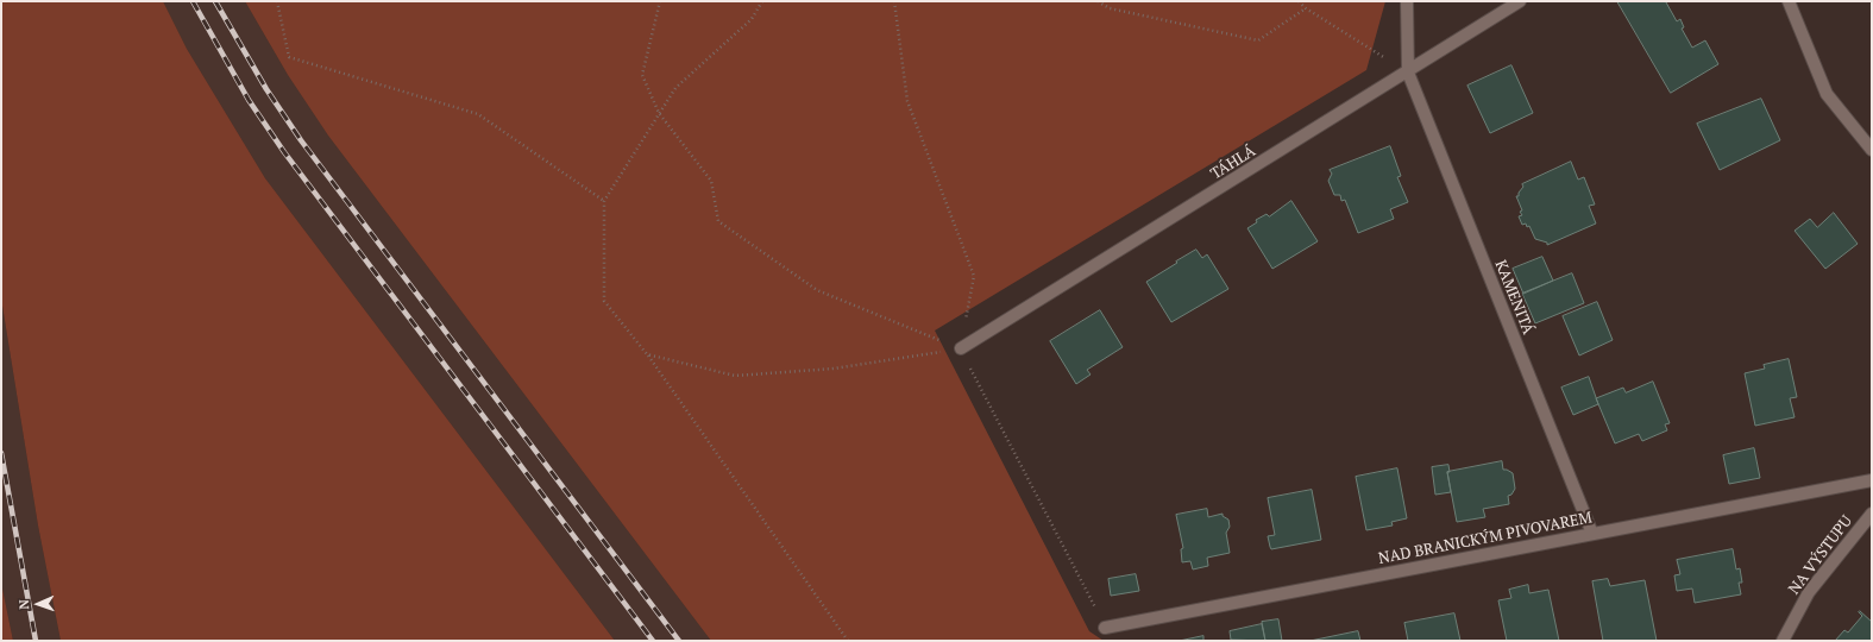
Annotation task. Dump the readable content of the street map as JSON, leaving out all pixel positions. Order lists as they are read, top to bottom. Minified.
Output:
{"streets":{"street":["TÁHLÁ","KAMENITÁ","NAD BRANICKÝM PIVOVAREM","NA VÝSTUPU"]},"crossings":[["TÁHLÁ","KAMENITÁ"],["KAMENITÁ","NAD BRANICKÝM PIVOVAREM"]],"north":"left"}
